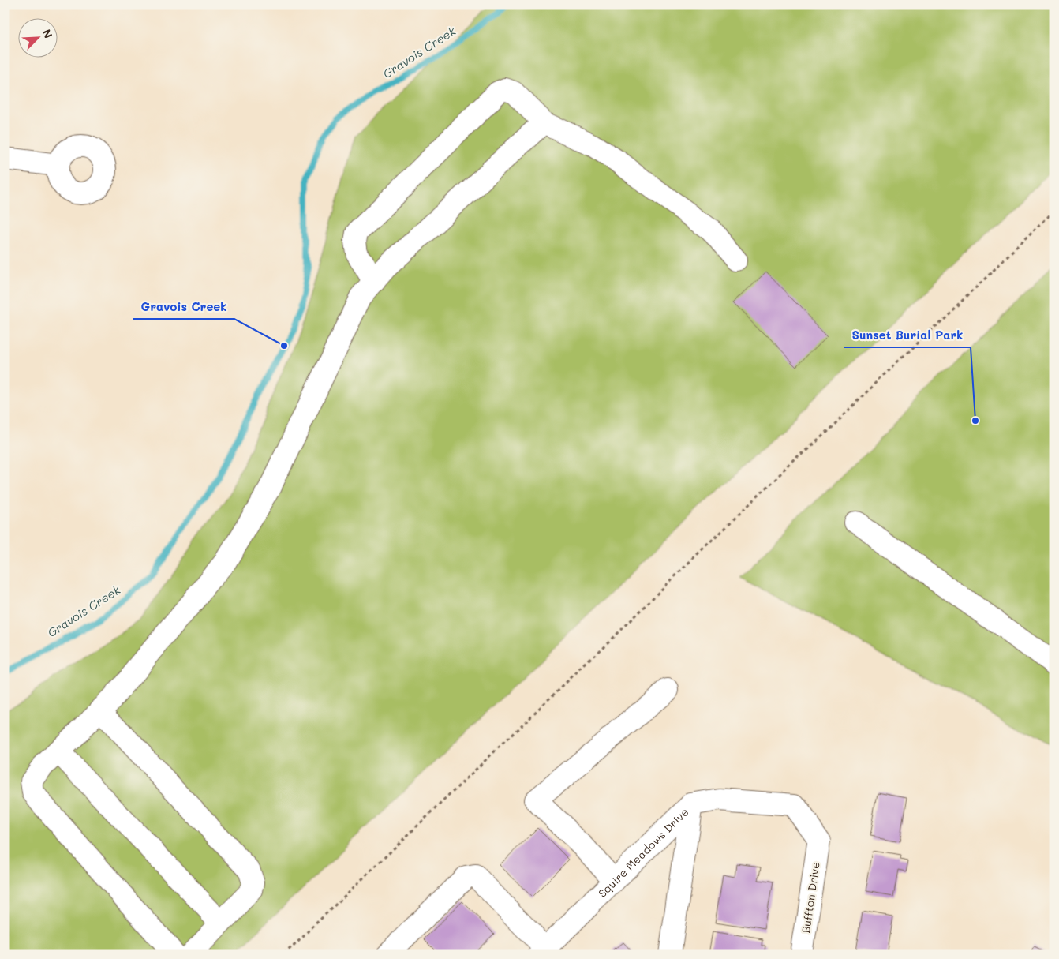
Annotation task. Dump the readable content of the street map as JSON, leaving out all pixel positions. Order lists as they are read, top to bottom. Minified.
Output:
{"streets":{"street":["Squire Meadows Drive","Buffton Drive"]},"crossings":[["Squire Meadows Drive","Buffton Drive"]],"water":["Gravois Creek"],"places":["Gravois Creek","Sunset Burial Park"],"north":"top right"}
